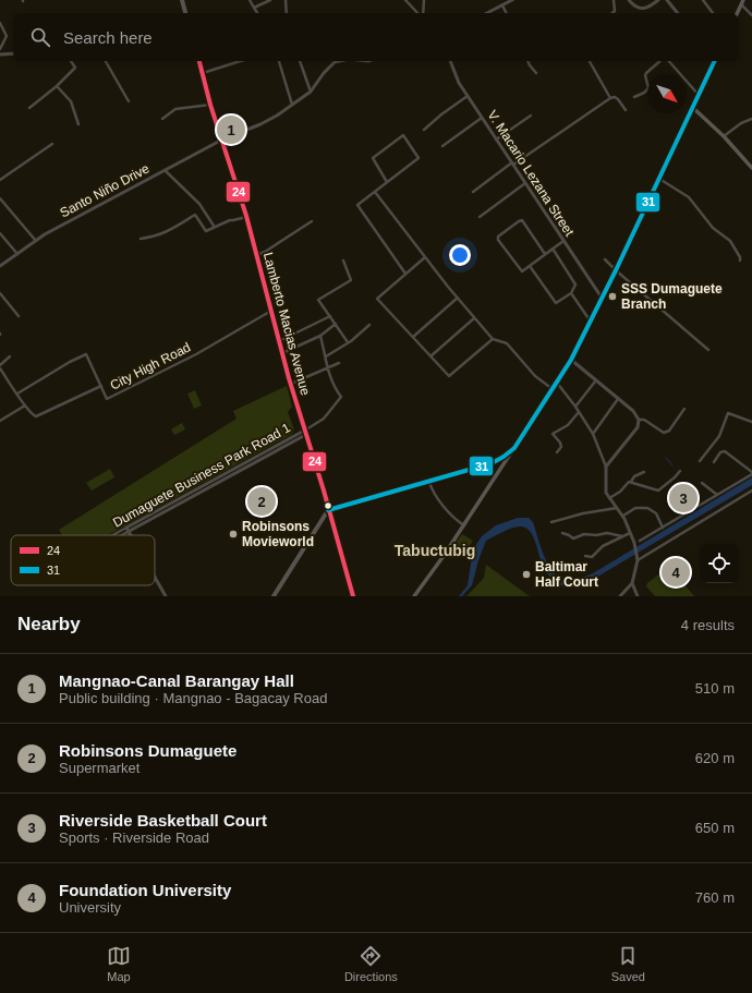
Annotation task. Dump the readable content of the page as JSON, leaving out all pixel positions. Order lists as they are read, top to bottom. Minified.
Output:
{"streets":{"main road":["Lamberto Macias Avenue"],"street":["V. Macario Lezana Street","Santo Niño Drive","City High Road","Dumaguete Business Park Road 1"]},"crossings":[["Santo Niño Drive","Lamberto Macias Avenue"],["Lamberto Macias Avenue","City High Road"],["Lamberto Macias Avenue","Dumaguete Business Park Road 1"]],"districts":["Tabuctubig"],"places":["SSS Dumaguete Branch","Robinsons Movieworld","Baltimar Half Court"],"lines":["transit line 24","transit line 31"],"legend":["24","31"],"north":"bottom right","page":{"search":"Search here","pins":["1","3","2","4"],"heading":["Nearby","4 results"],"list":[{"mark":"1","name":"Mangnao-Canal Barangay Hall","note":"Public building · Mangnao - Bagacay Road","value":"510 m"},{"mark":"2","name":"Robinsons Dumaguete","note":"Supermarket","value":"620 m"},{"mark":"3","name":"Riverside Basketball Court","note":"Sports · Riverside Road","value":"650 m"},{"mark":"4","name":"Foundation University","note":"University","value":"760 m"}],"nav":["Map","Directions","Saved"]}}
